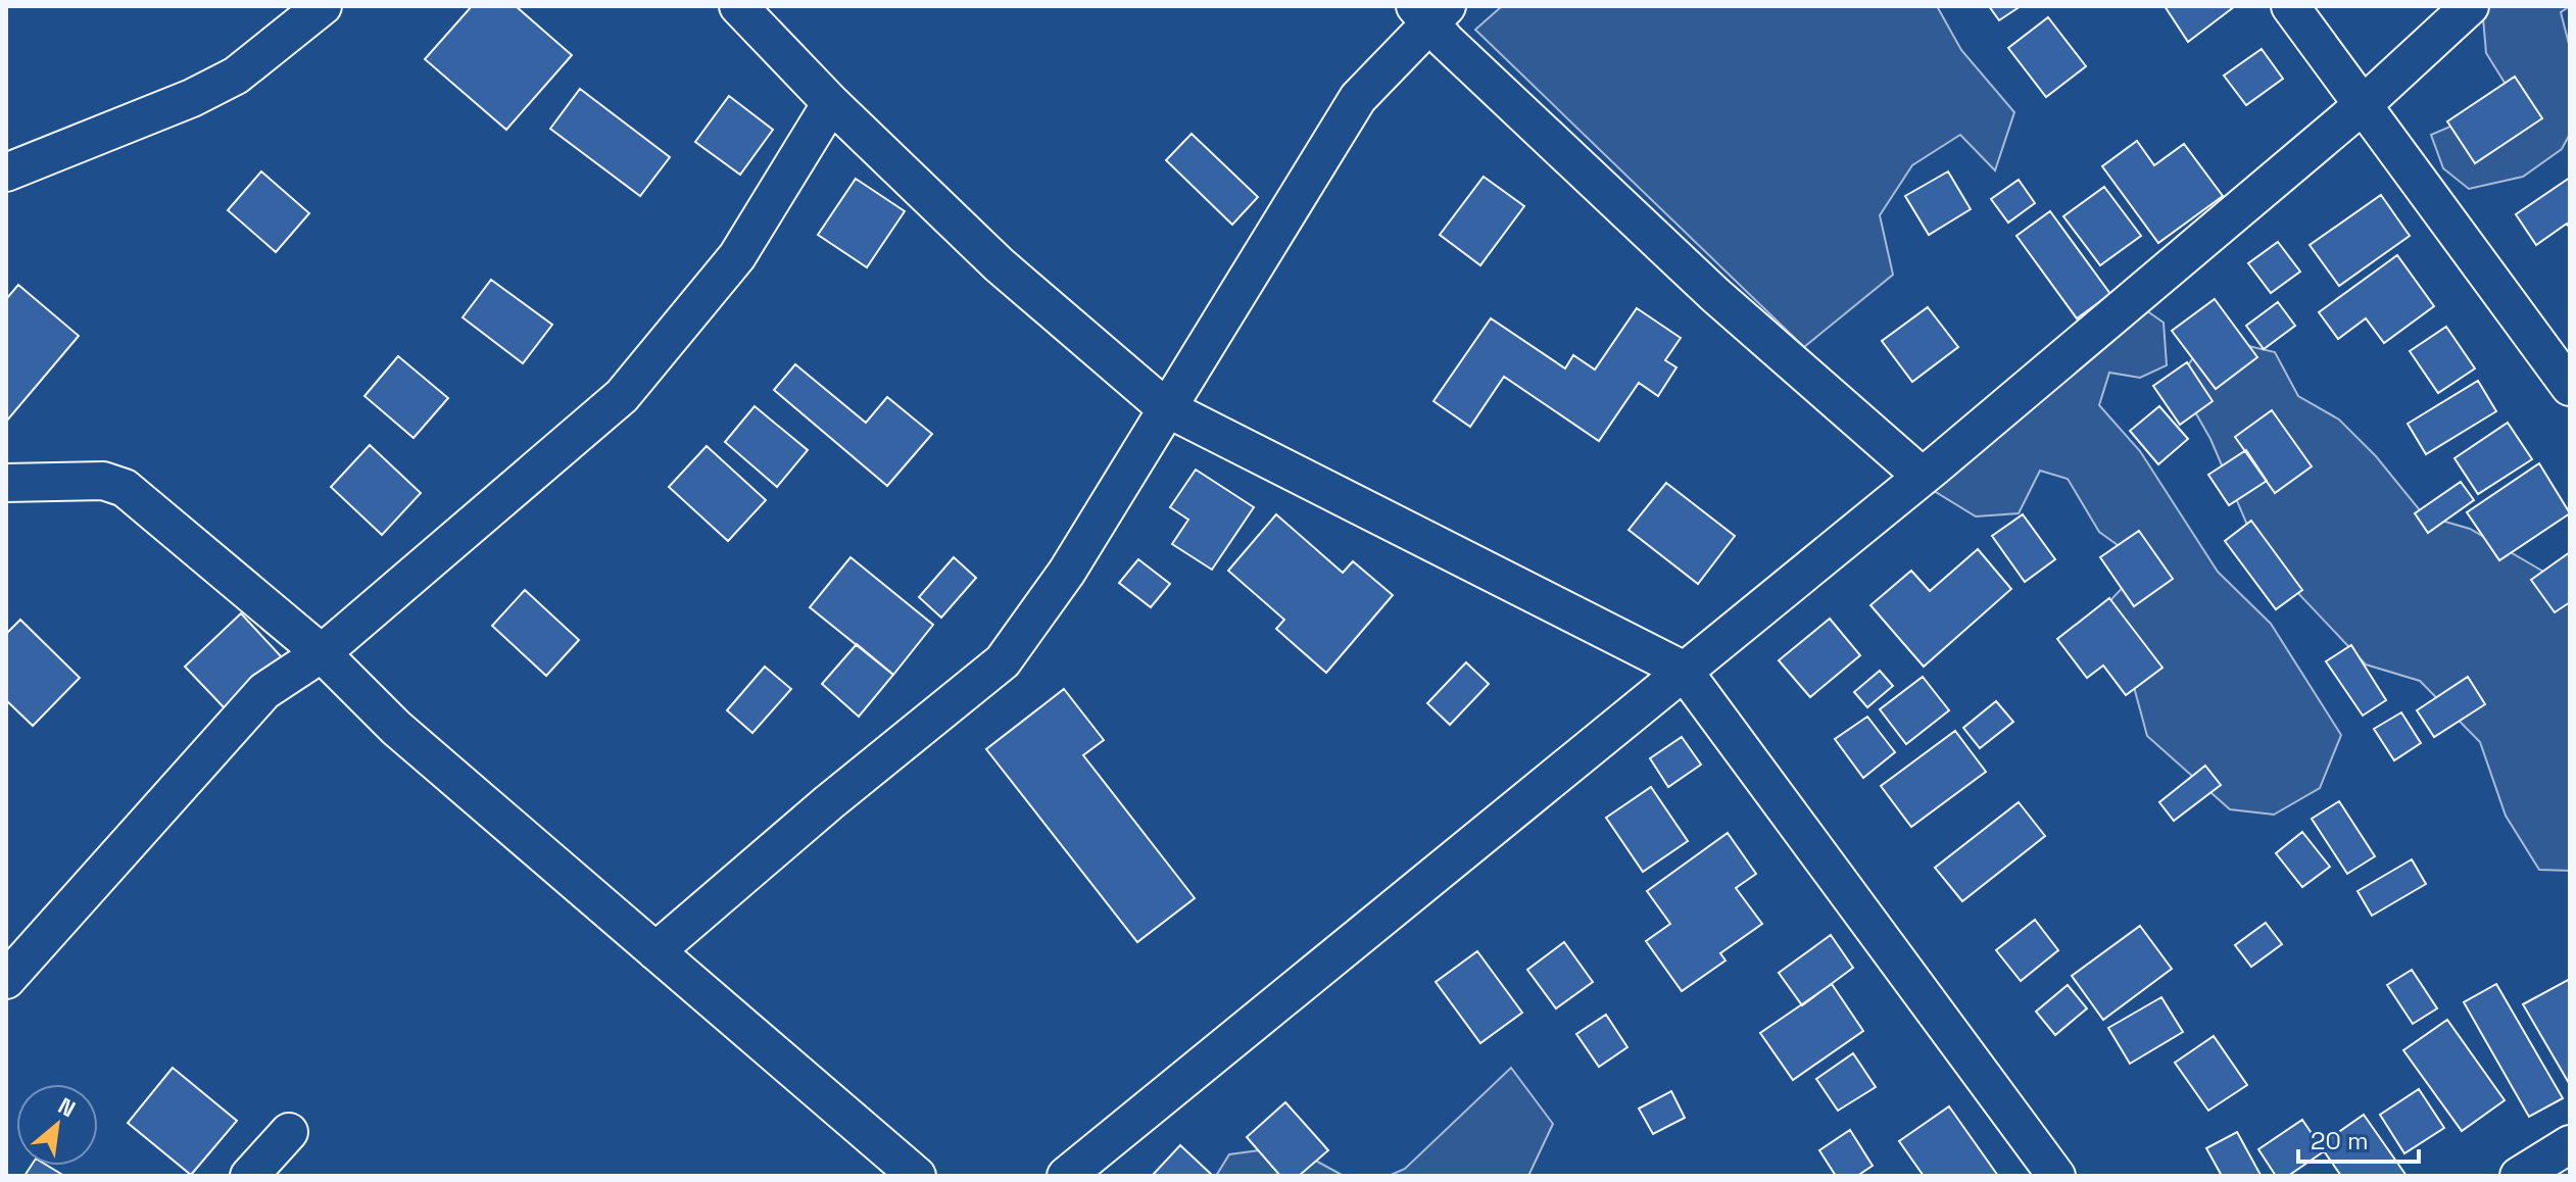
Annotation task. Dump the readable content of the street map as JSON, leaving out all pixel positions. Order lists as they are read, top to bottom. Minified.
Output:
{"scale_bar":"20 m","north":"top right"}
